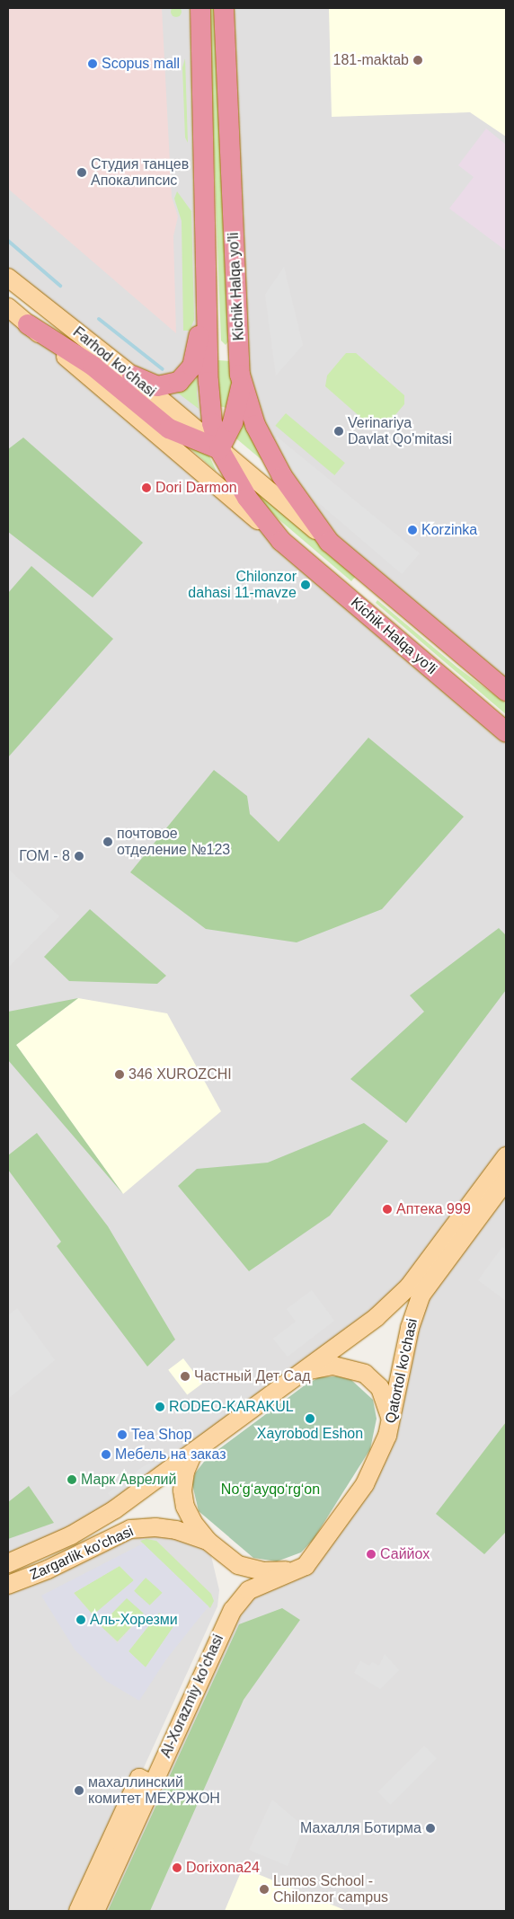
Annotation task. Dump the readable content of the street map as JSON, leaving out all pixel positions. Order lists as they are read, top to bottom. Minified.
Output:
{"streets":{"highway":["Kichik Halqa yo'li"],"main road":["Farhod ko'chasi","Qatortol ko'chasi","Zargarlik ko'chasi","Al-Xorazmiy ko'chasi"]},"crossings":[["Kichik Halqa yo'li","Farhod ko'chasi"],["Qatortol ko'chasi","Zargarlik ko'chasi"],["Qatortol ko'chasi","Al-Xorazmiy ko'chasi"]],"parks":["Noʻgʻayqoʻrgʻon"],"places":["181-maktab","Scopus mall","Студия танцев Апокалипсис","Verinariya Davlat Qo'mitasi","Dori Darmon","Korzinka","Chilonzor dahasi 11-mavze","почтовое отделение №123","ГОМ - 8","346 XUROZCHI","Аптека 999","Частный Дет Сад","RODEO-KARAKUL","Xayrobod Eshon","Tea Shop","Мебель на заказ","Марк Аврелий","Саййох","Аль-Хорезми","махаллинский комитет МЕХРЖОН","Махалля Ботирма","Dorixona24","Lumos School - Chilonzor campus"]}
